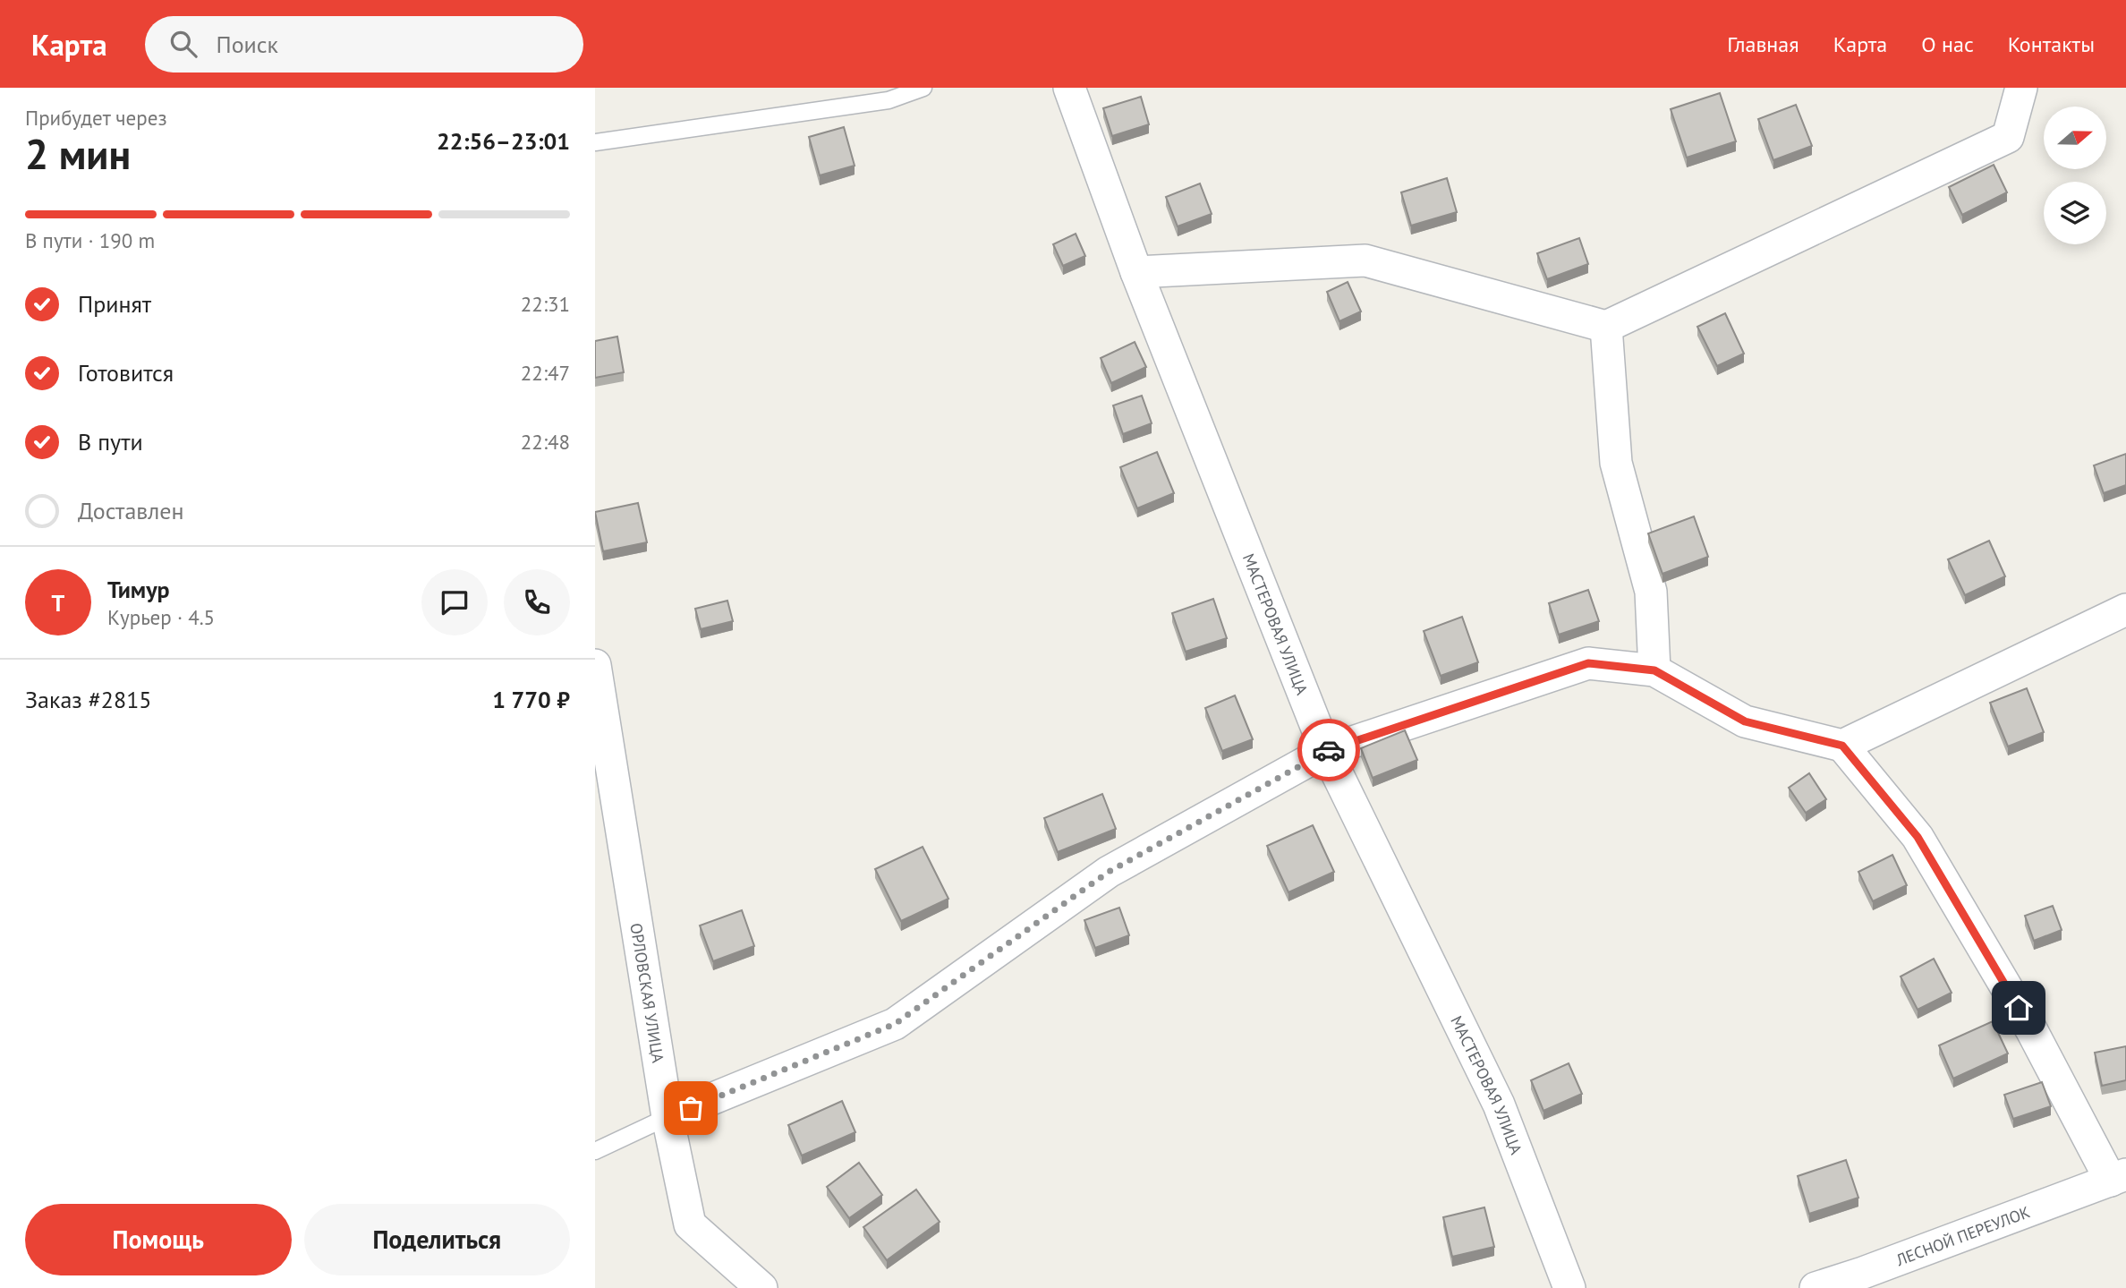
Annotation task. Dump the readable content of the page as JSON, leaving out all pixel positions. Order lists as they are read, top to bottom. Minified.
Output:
{"streets":{"street":["МАСТЕРОВАЯ УЛИЦА","ОРЛОВСКАЯ УЛИЦА","ЛЕСНОЙ ПЕРЕУЛОК"]},"north":"right","page":{"header":"Карта","search":"Поиск","nav":["Главная","Карта","О нас","Контакты"],"heading":["2 мин","Прибудет через","22:56–23:01"],"panel":["Тимур","Курьер · 4.5","Заказ #2815","1 770 ₽"],"bar":"В пути · 190 m","list":[["Принят","22:31"],["Готовится","22:47"],["В пути","22:48"],"Доставлен"],"round":"Т","buttons":["Помощь","Поделиться"]}}
